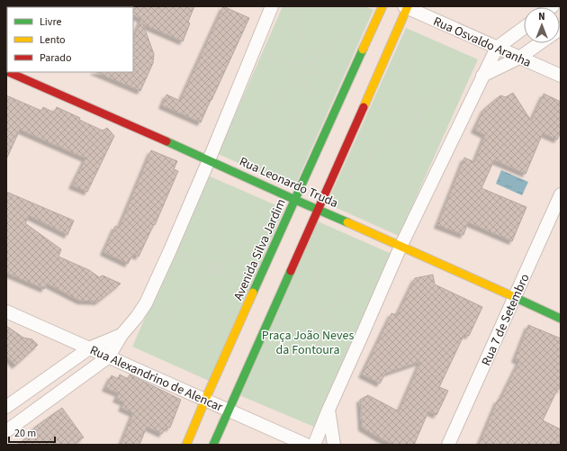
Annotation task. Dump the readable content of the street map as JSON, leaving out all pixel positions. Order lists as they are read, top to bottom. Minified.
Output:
{"streets":{"street":["Rua Osvaldo Aranha","Rua Leonardo Truda","Avenida Silva Jardim","Rua 7 de Setembro","Rua Alexandrino de Alencar"]},"crossings":[["Rua Leonardo Truda","Avenida Silva Jardim"],["Rua Leonardo Truda","Rua 7 de Setembro"],["Avenida Silva Jardim","Rua Alexandrino de Alencar"]],"parks":["Praça João Neves da Fontoura"],"legend":["Livre","Lento","Parado"],"scale_bar":"20 m","north":"top"}
